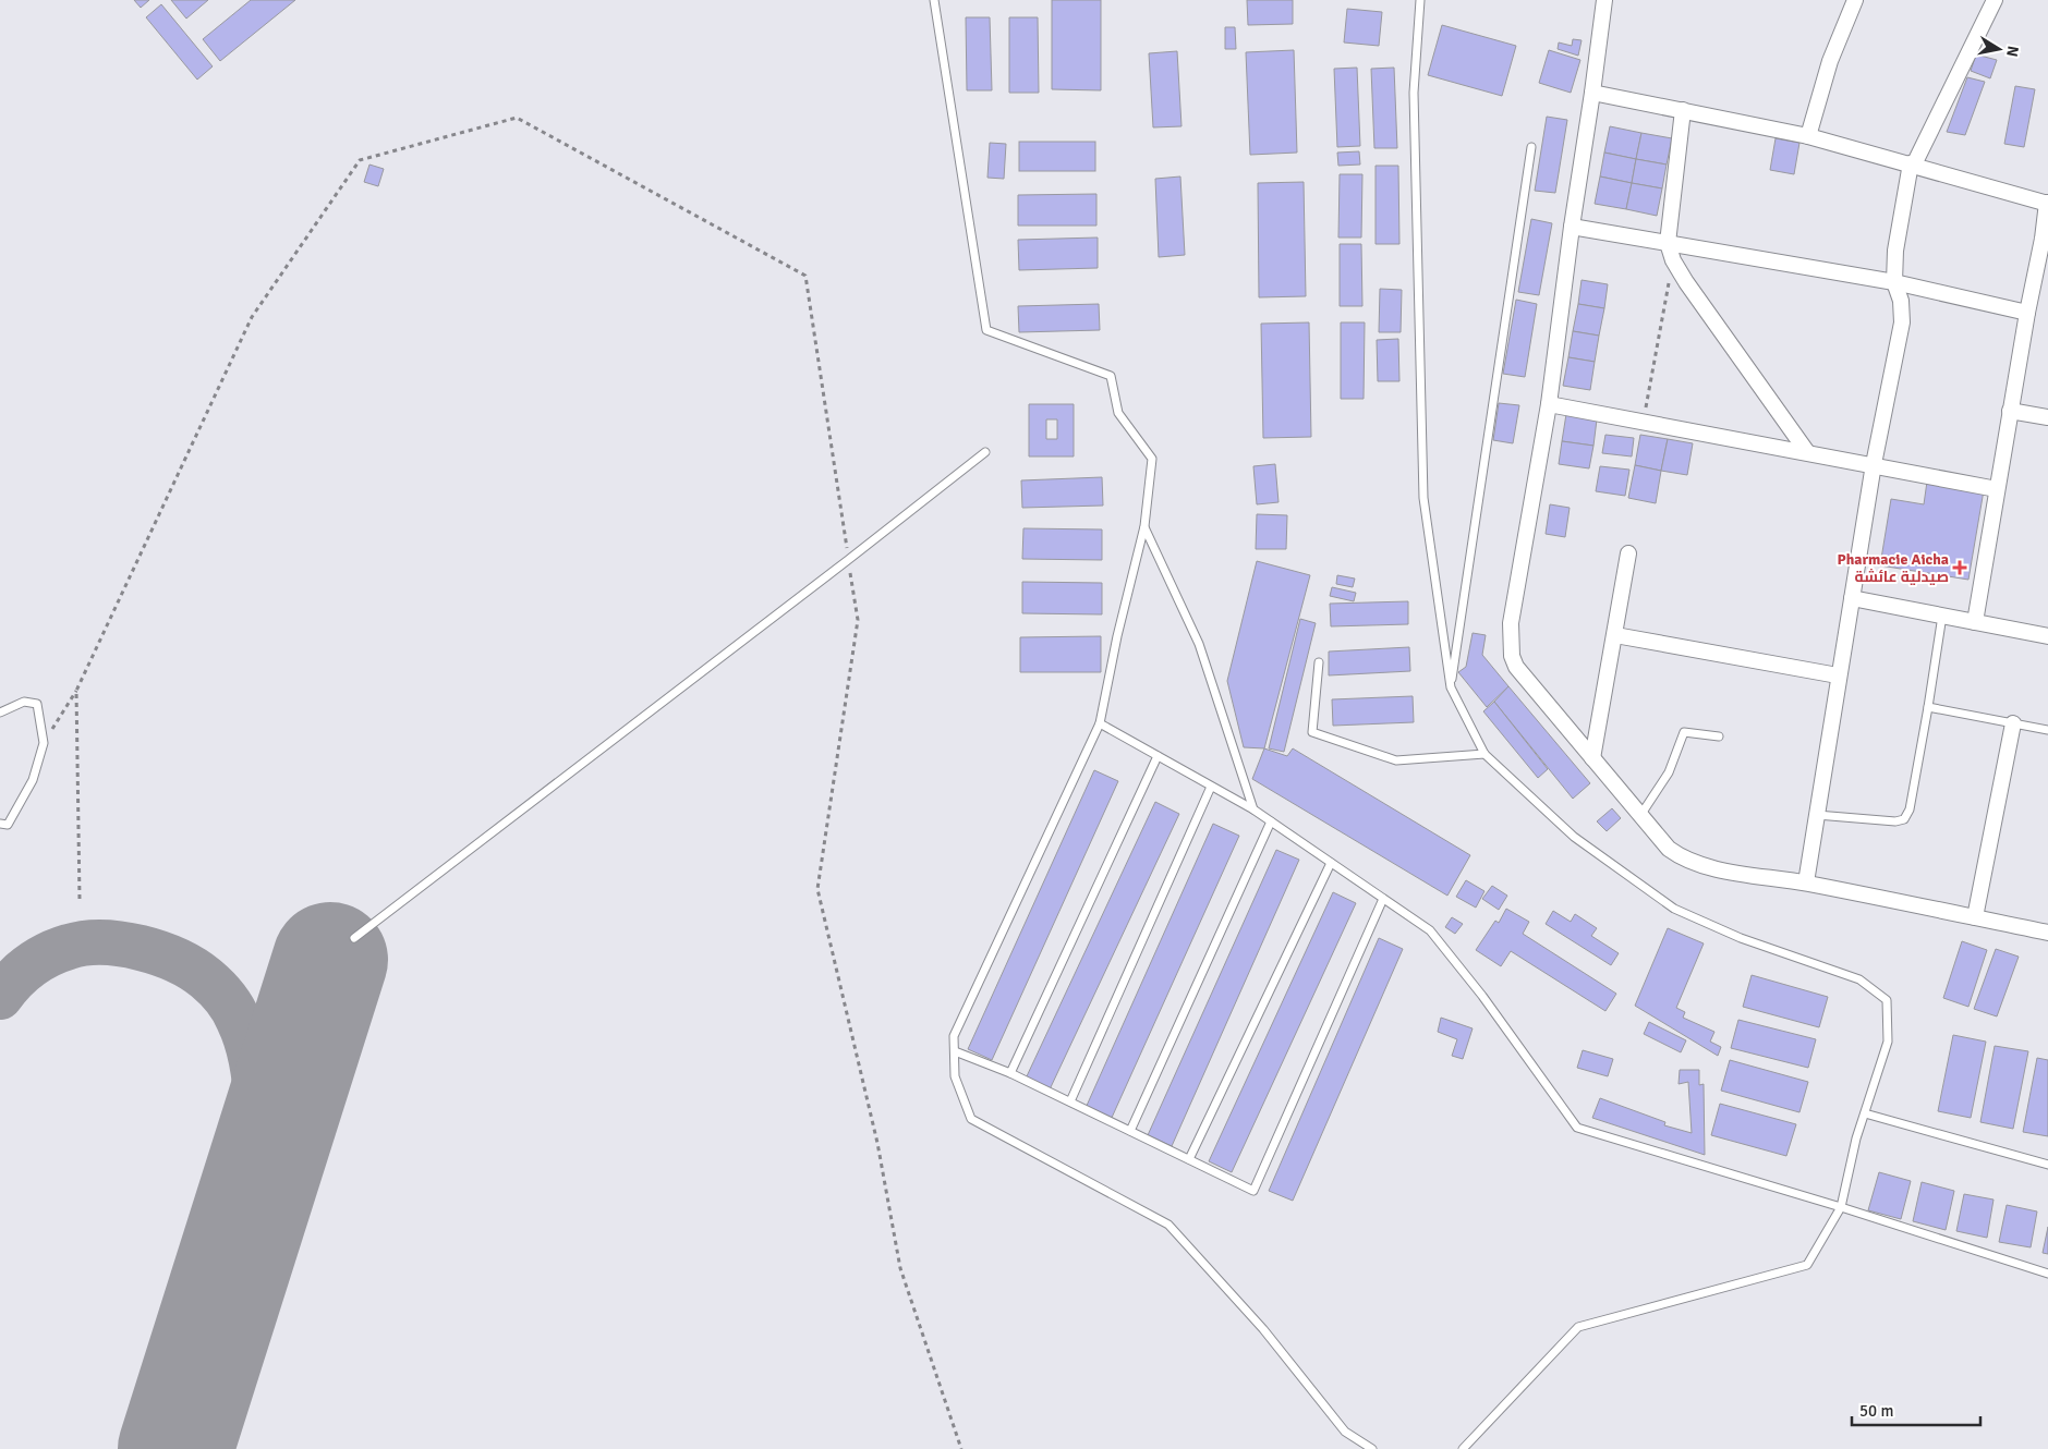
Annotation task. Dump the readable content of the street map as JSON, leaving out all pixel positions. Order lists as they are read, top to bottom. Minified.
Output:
{"places":{"health":["Pharmacie Aicha صيدلية عائشة"]},"scale_bar":"50 m","north":"right"}
